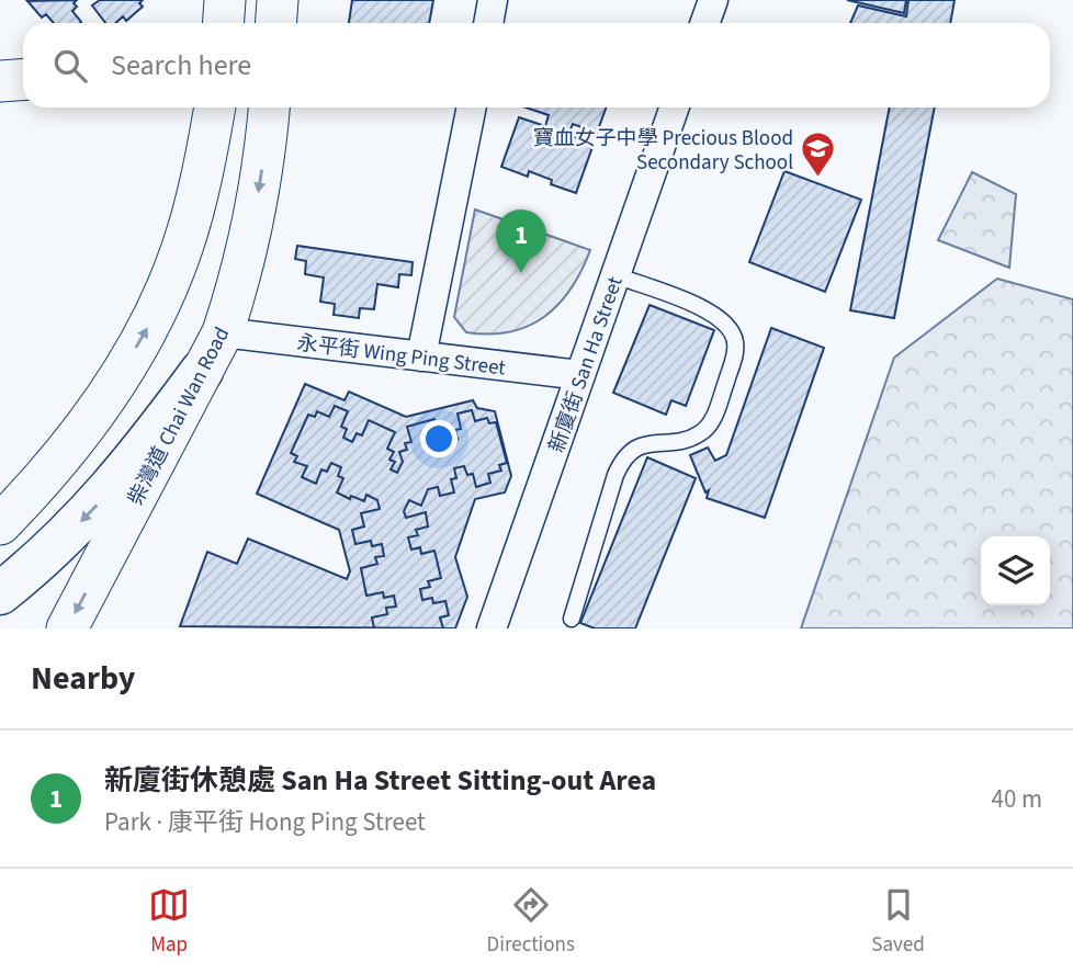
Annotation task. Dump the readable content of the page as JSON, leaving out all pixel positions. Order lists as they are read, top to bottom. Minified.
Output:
{"streets":{"main road":["柴灣道 Chai Wan Road"],"street":["永平街 Wing Ping Street","新廈街 San Ha Street"]},"crossings":[["永平街 Wing Ping Street","新廈街 San Ha Street"],["永平街 Wing Ping Street","柴灣道 Chai Wan Road"]],"places":{"school or university":["寶血女子中學 Precious Blood Secondary School"]},"page":{"search":"Search here","pins":"1","heading":"Nearby","list":[{"mark":"1","name":"新廈街休憩處 San Ha Street Sitting-out Area","note":"Park · 康平街 Hong Ping Street","value":"40 m"}],"nav":["Map","Directions","Saved"]}}
